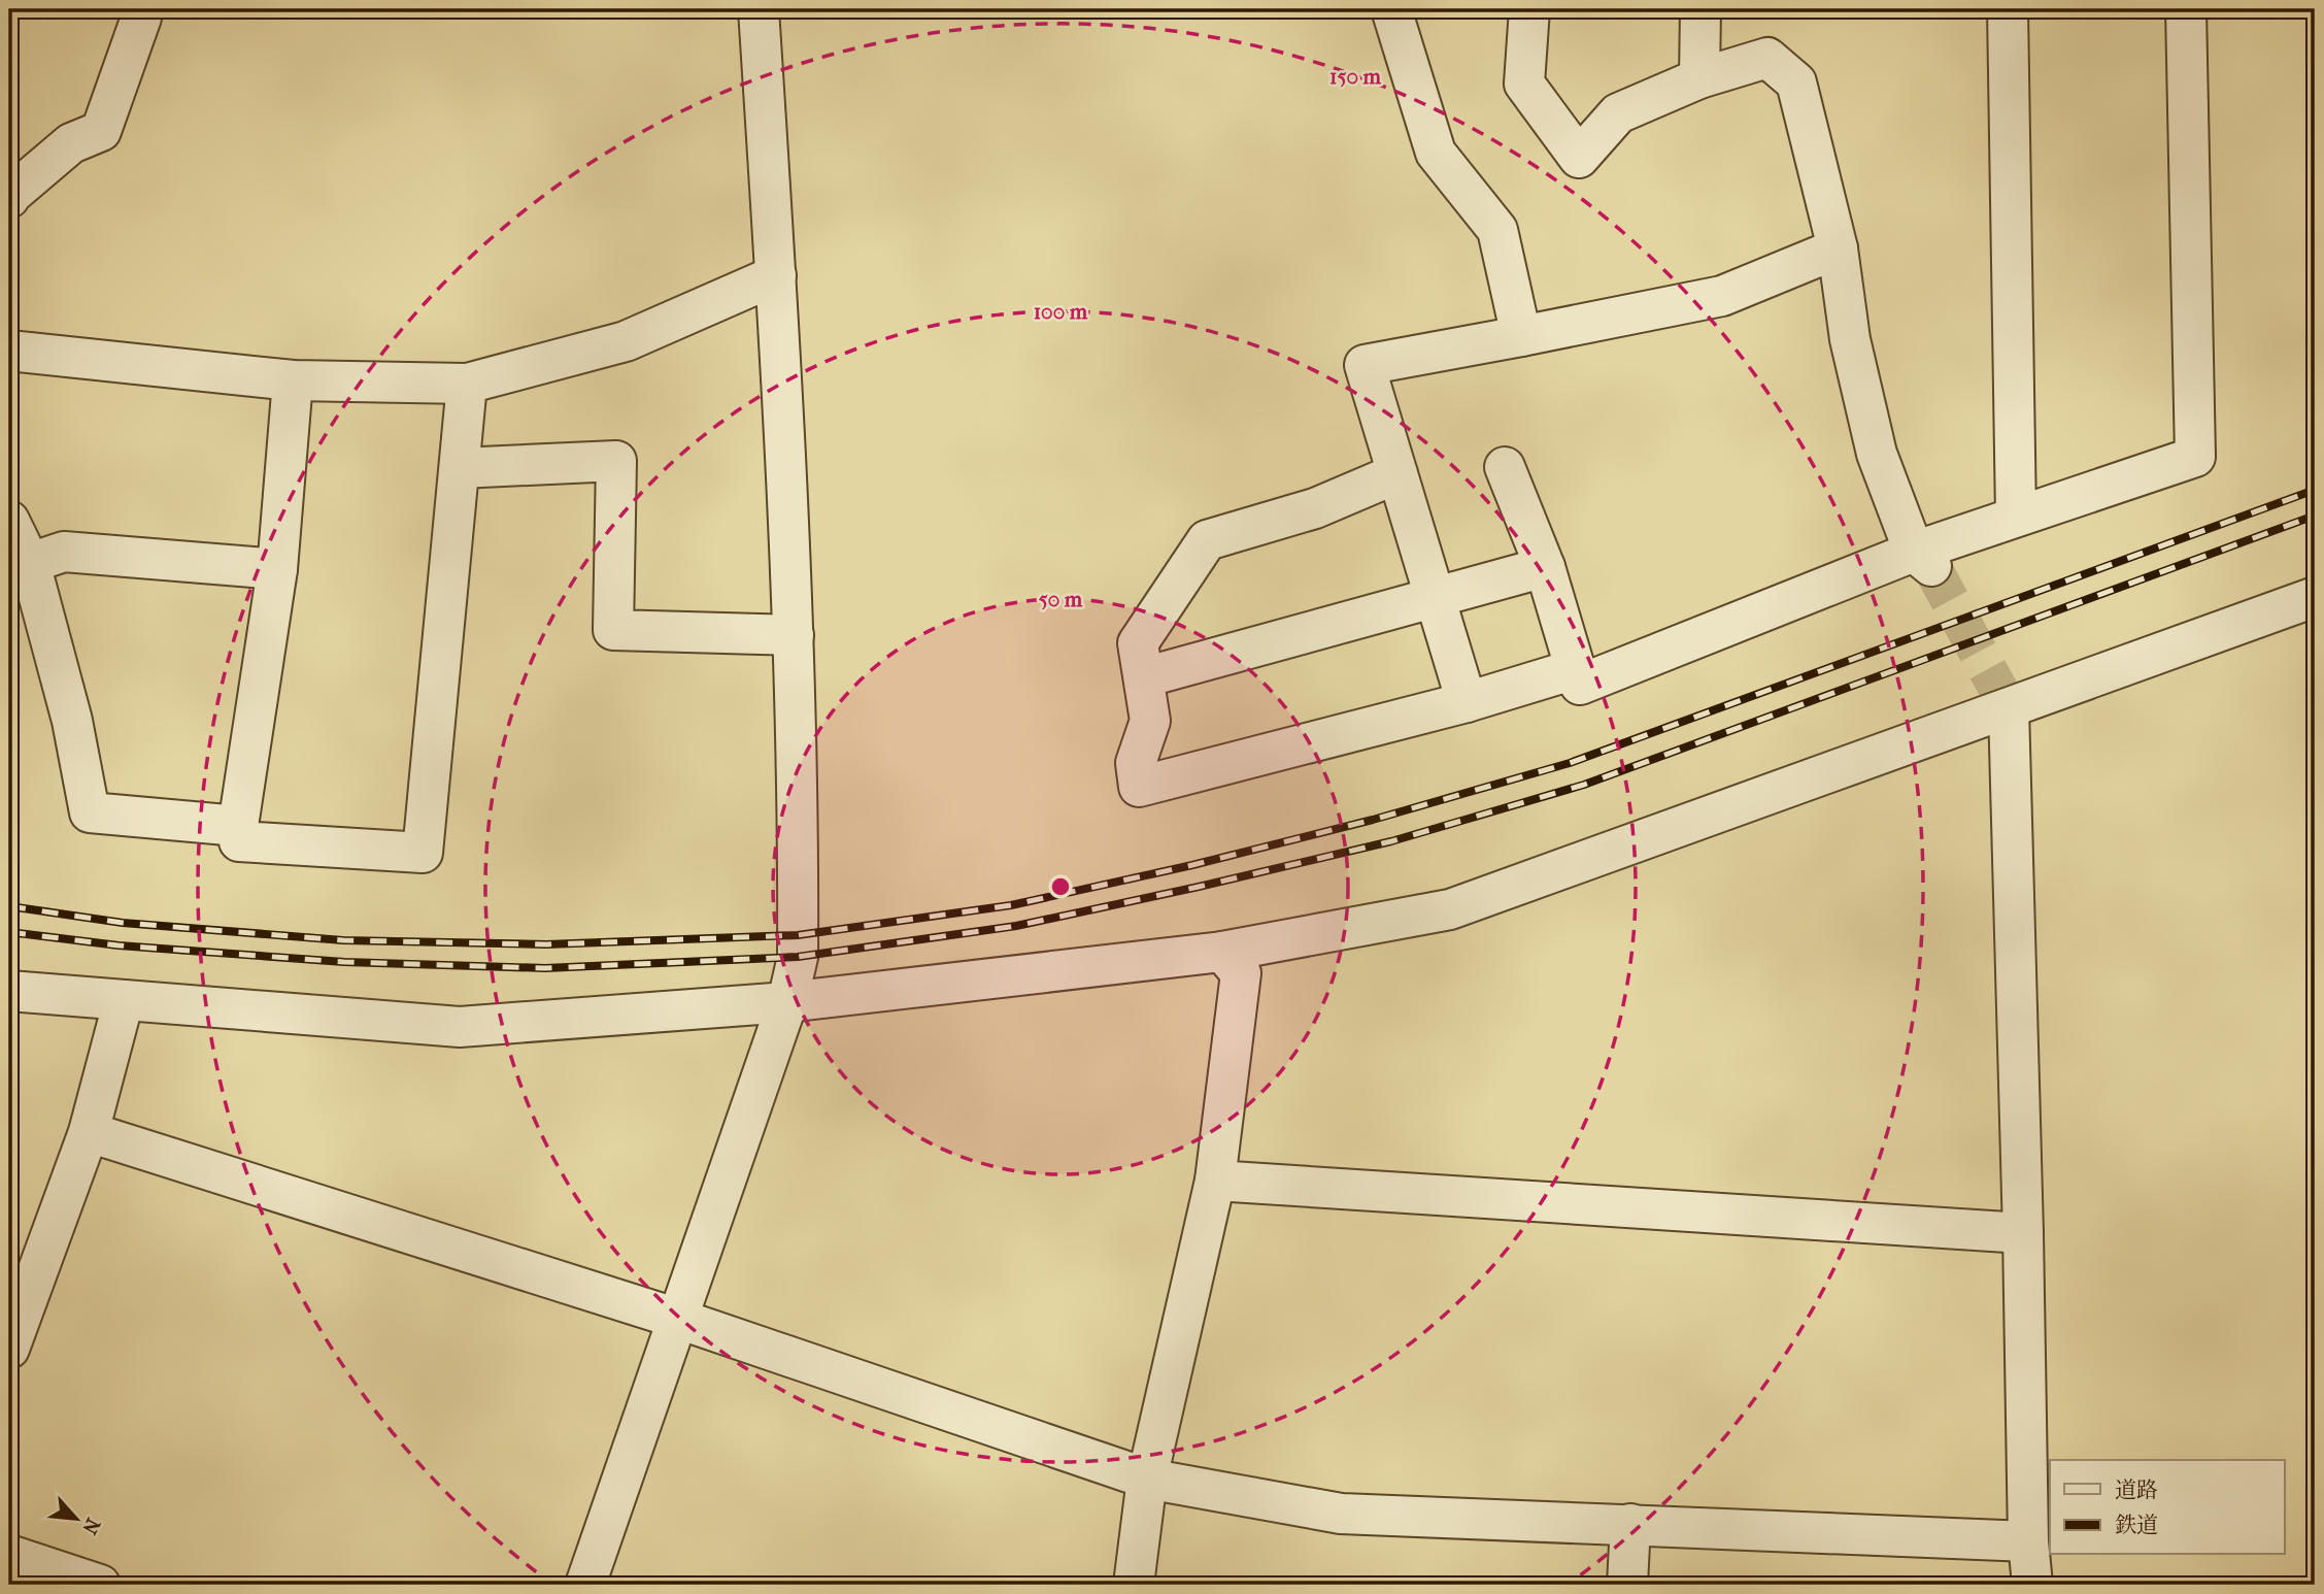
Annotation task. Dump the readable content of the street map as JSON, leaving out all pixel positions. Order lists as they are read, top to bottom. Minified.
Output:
{"legend":["道路","鉄道"],"north":"bottom right","rings":["150 m","100 m","50 m"]}
